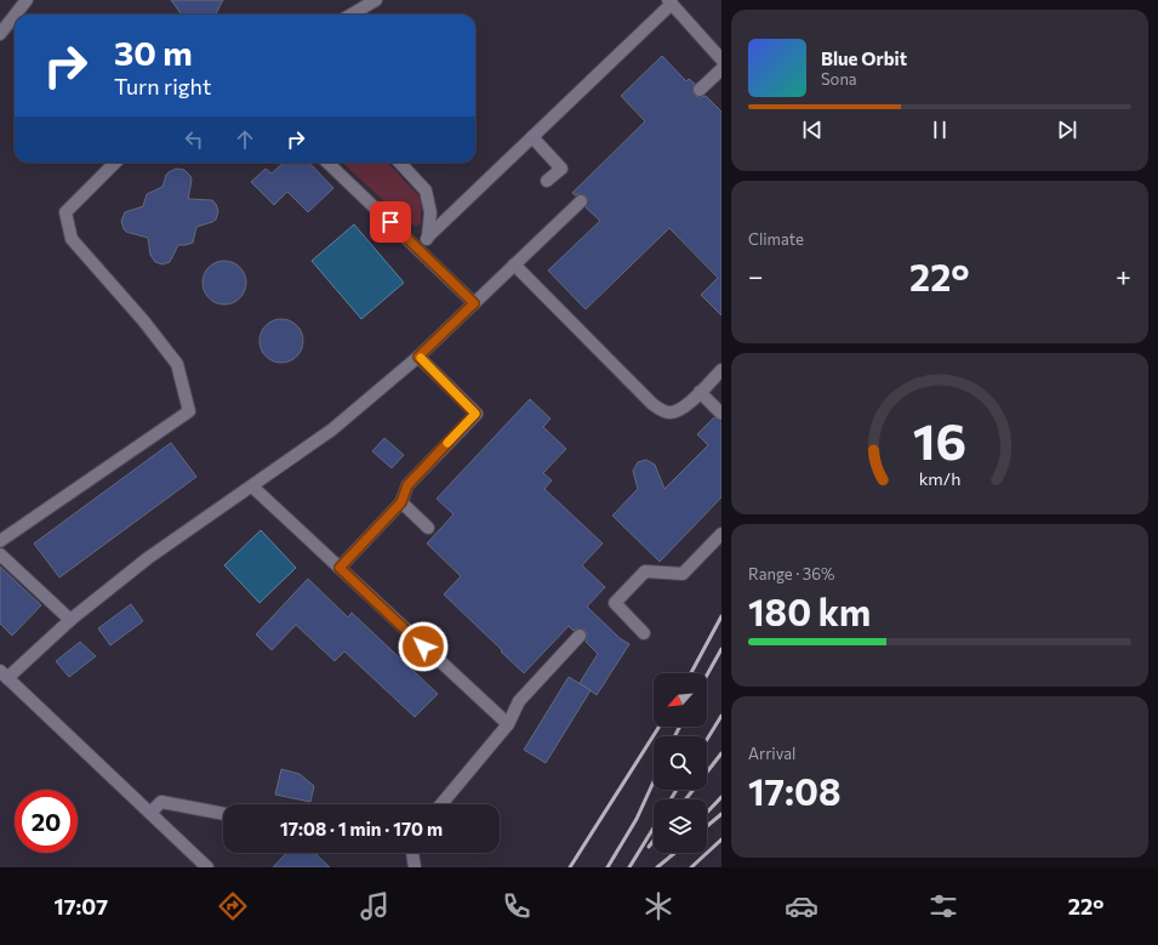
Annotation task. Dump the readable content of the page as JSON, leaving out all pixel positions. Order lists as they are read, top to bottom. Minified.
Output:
{"north":"bottom left","page":{"turn":["30 m","Turn right"],"song":["Blue Orbit","Sona"],"tile":["Climate",["Range · 36%","180 km"],["Arrival","17:08"]],"heat":["−","22°","+"],"limit":"20","trip":"17:08 · 1 min · 170 m","tabs":["17:07","22°"],"gauge":["16","km/h"]}}
